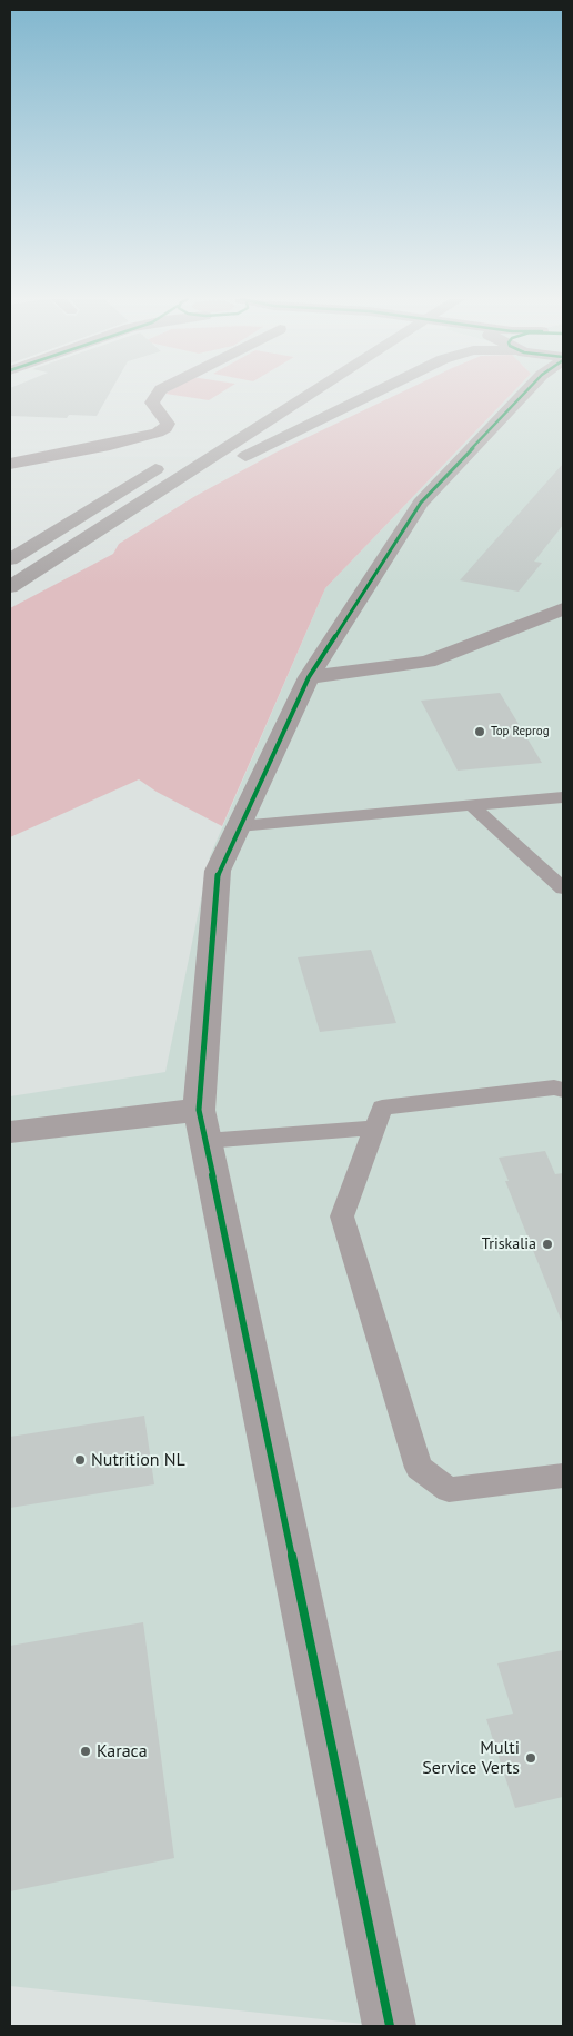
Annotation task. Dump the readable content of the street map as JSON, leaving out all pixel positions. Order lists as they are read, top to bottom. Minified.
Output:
{"places":["Top Reprog","Triskalia","Nutrition NL","Karaca","Multi Service Verts"]}
